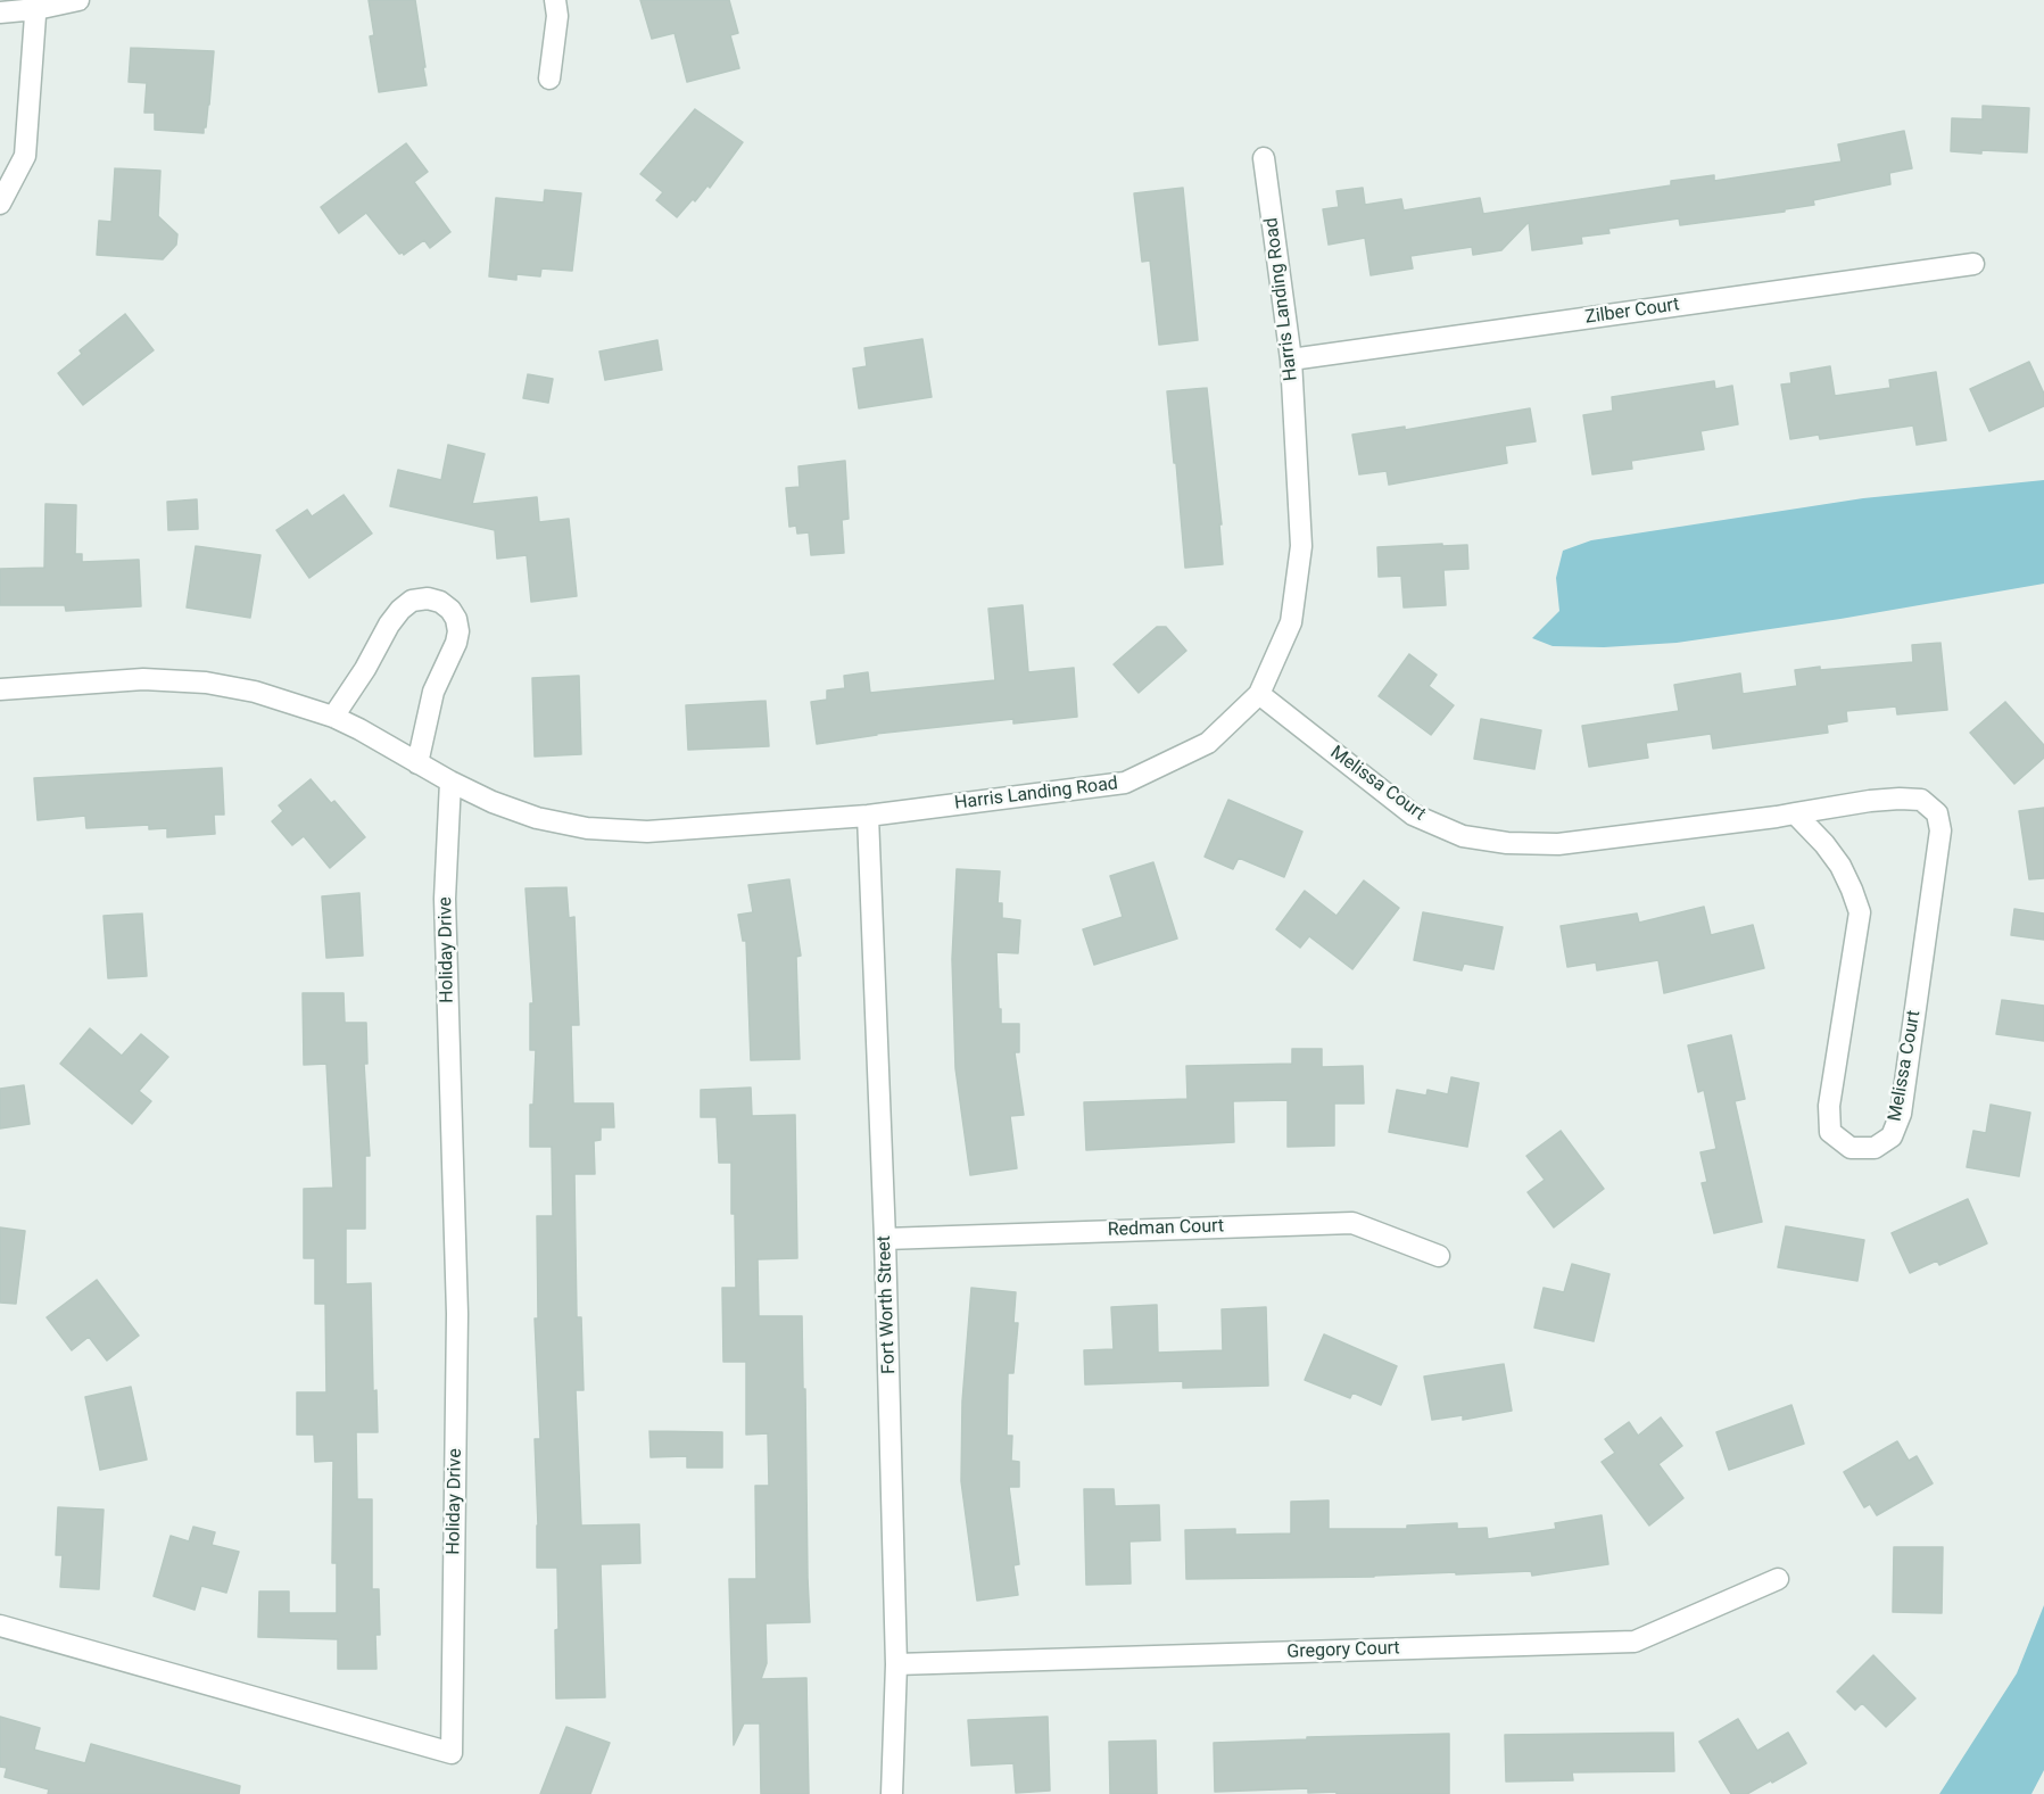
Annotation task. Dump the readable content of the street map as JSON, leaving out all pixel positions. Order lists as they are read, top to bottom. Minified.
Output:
{"streets":{"street":["Harris Landing Road","Zilber Court","Melissa Court","Holiday Drive","Redman Court","Fort Worth Street","Gregory Court"]},"crossings":[["Harris Landing Road","Zilber Court"],["Harris Landing Road","Melissa Court"],["Harris Landing Road","Holiday Drive"],["Harris Landing Road","Fort Worth Street"],["Redman Court","Fort Worth Street"],["Fort Worth Street","Gregory Court"]]}
